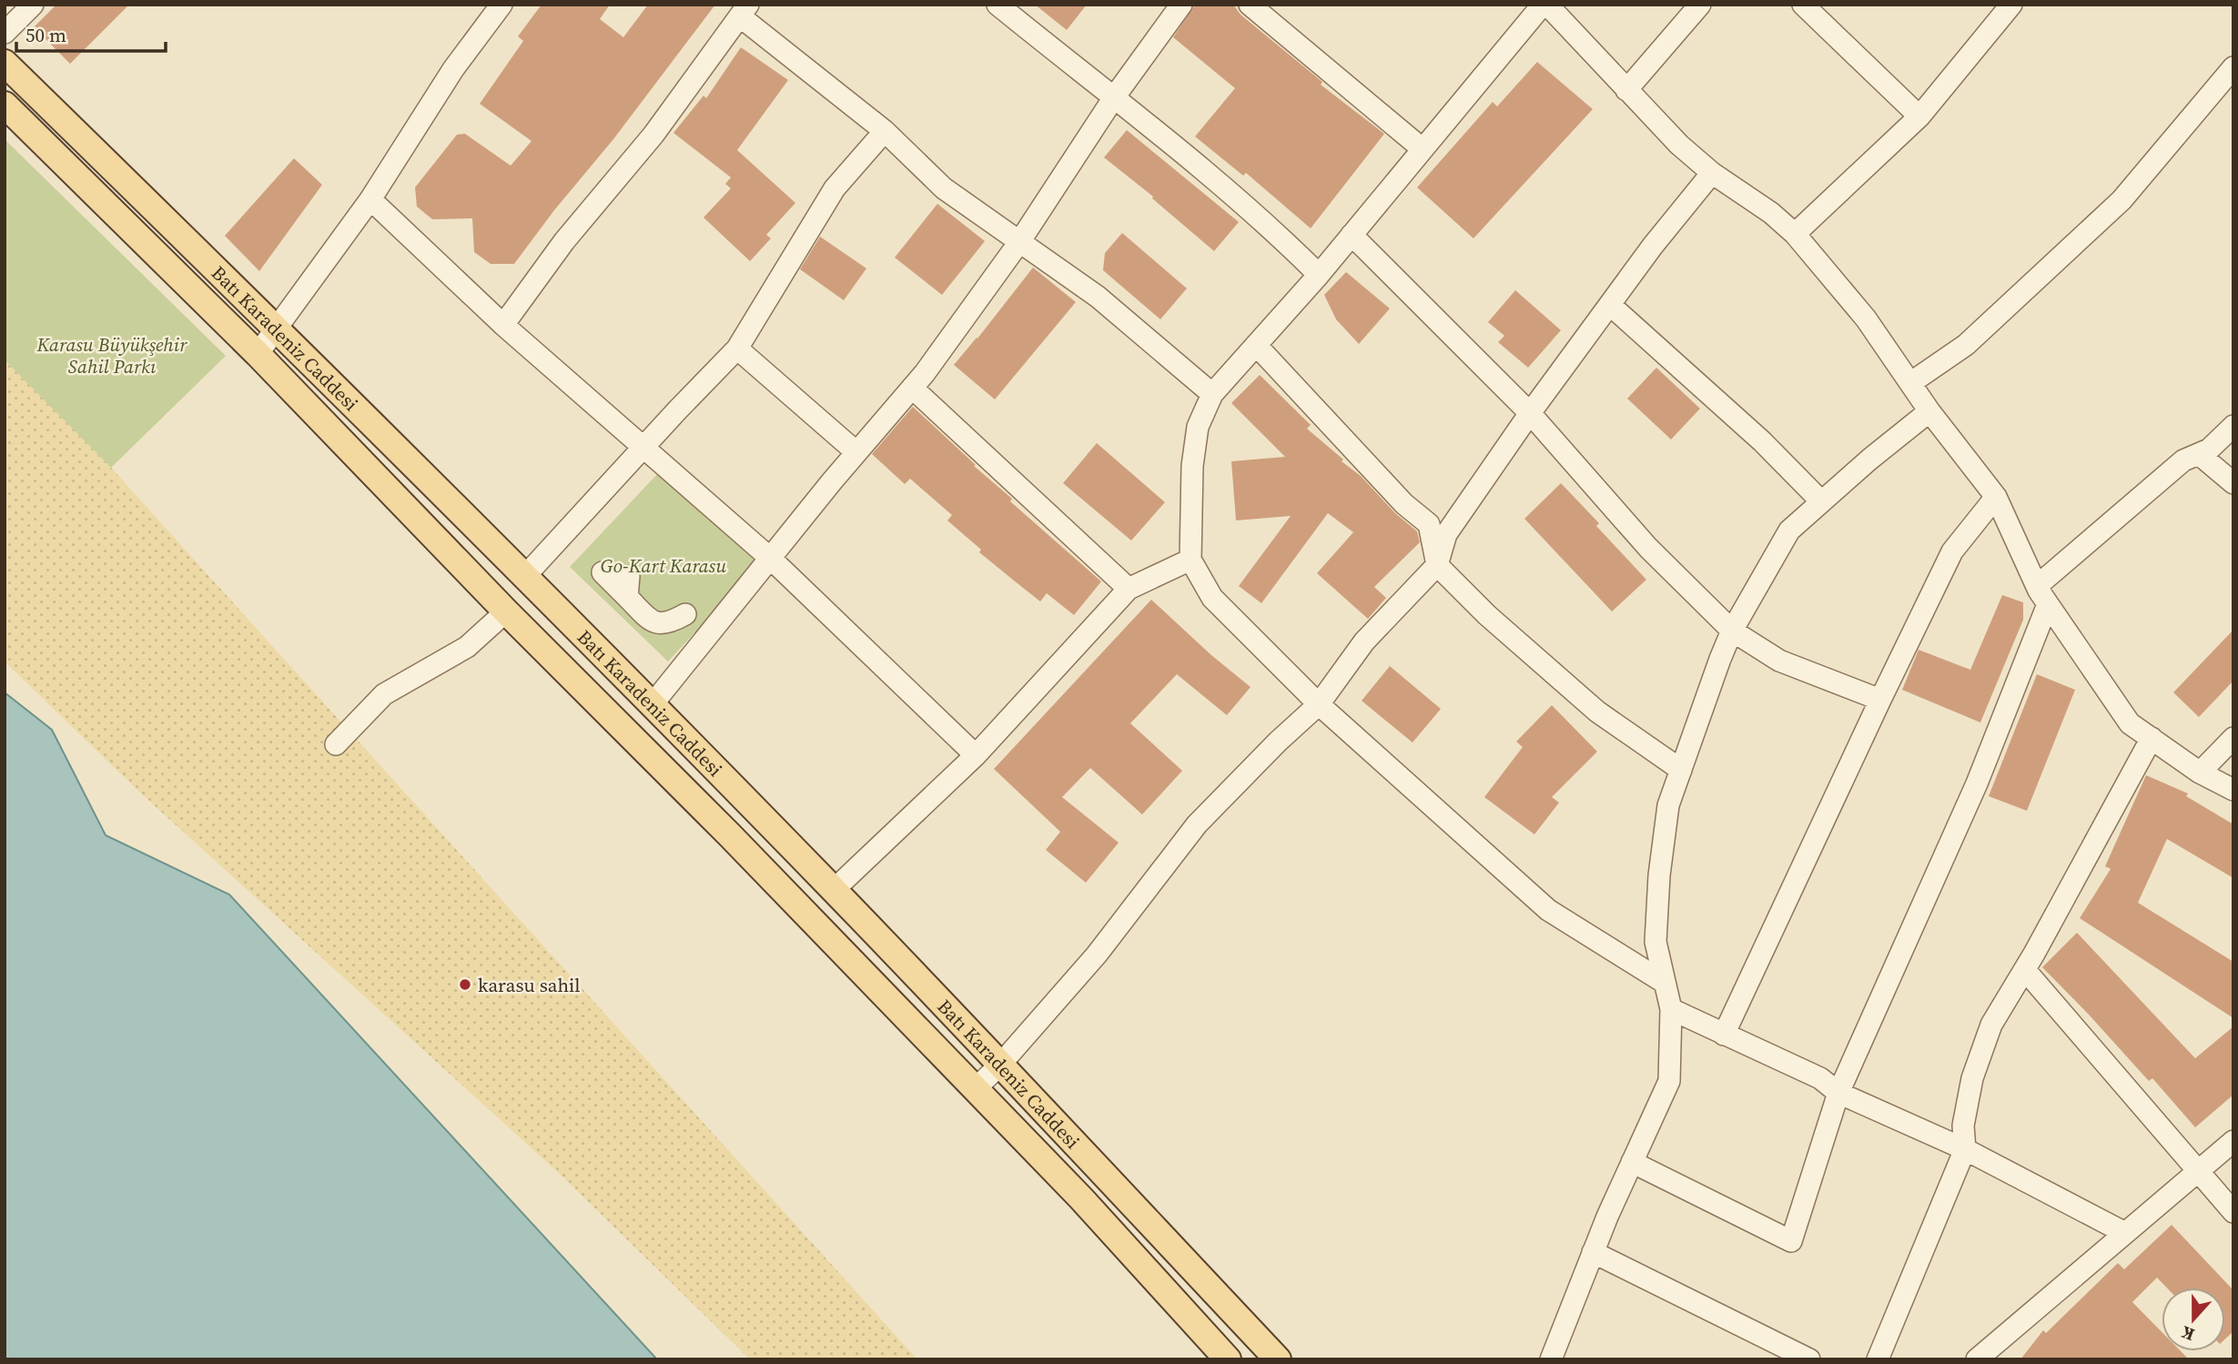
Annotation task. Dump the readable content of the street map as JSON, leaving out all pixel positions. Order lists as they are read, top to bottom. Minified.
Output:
{"streets":{"main road":["Batı Karadeniz Caddesi"]},"parks":["Karasu Büyükşehir Sahil Parkı","Go-Kart Karasu"],"places":["karasu sahil"],"scale_bar":"50 m","north":"bottom"}
